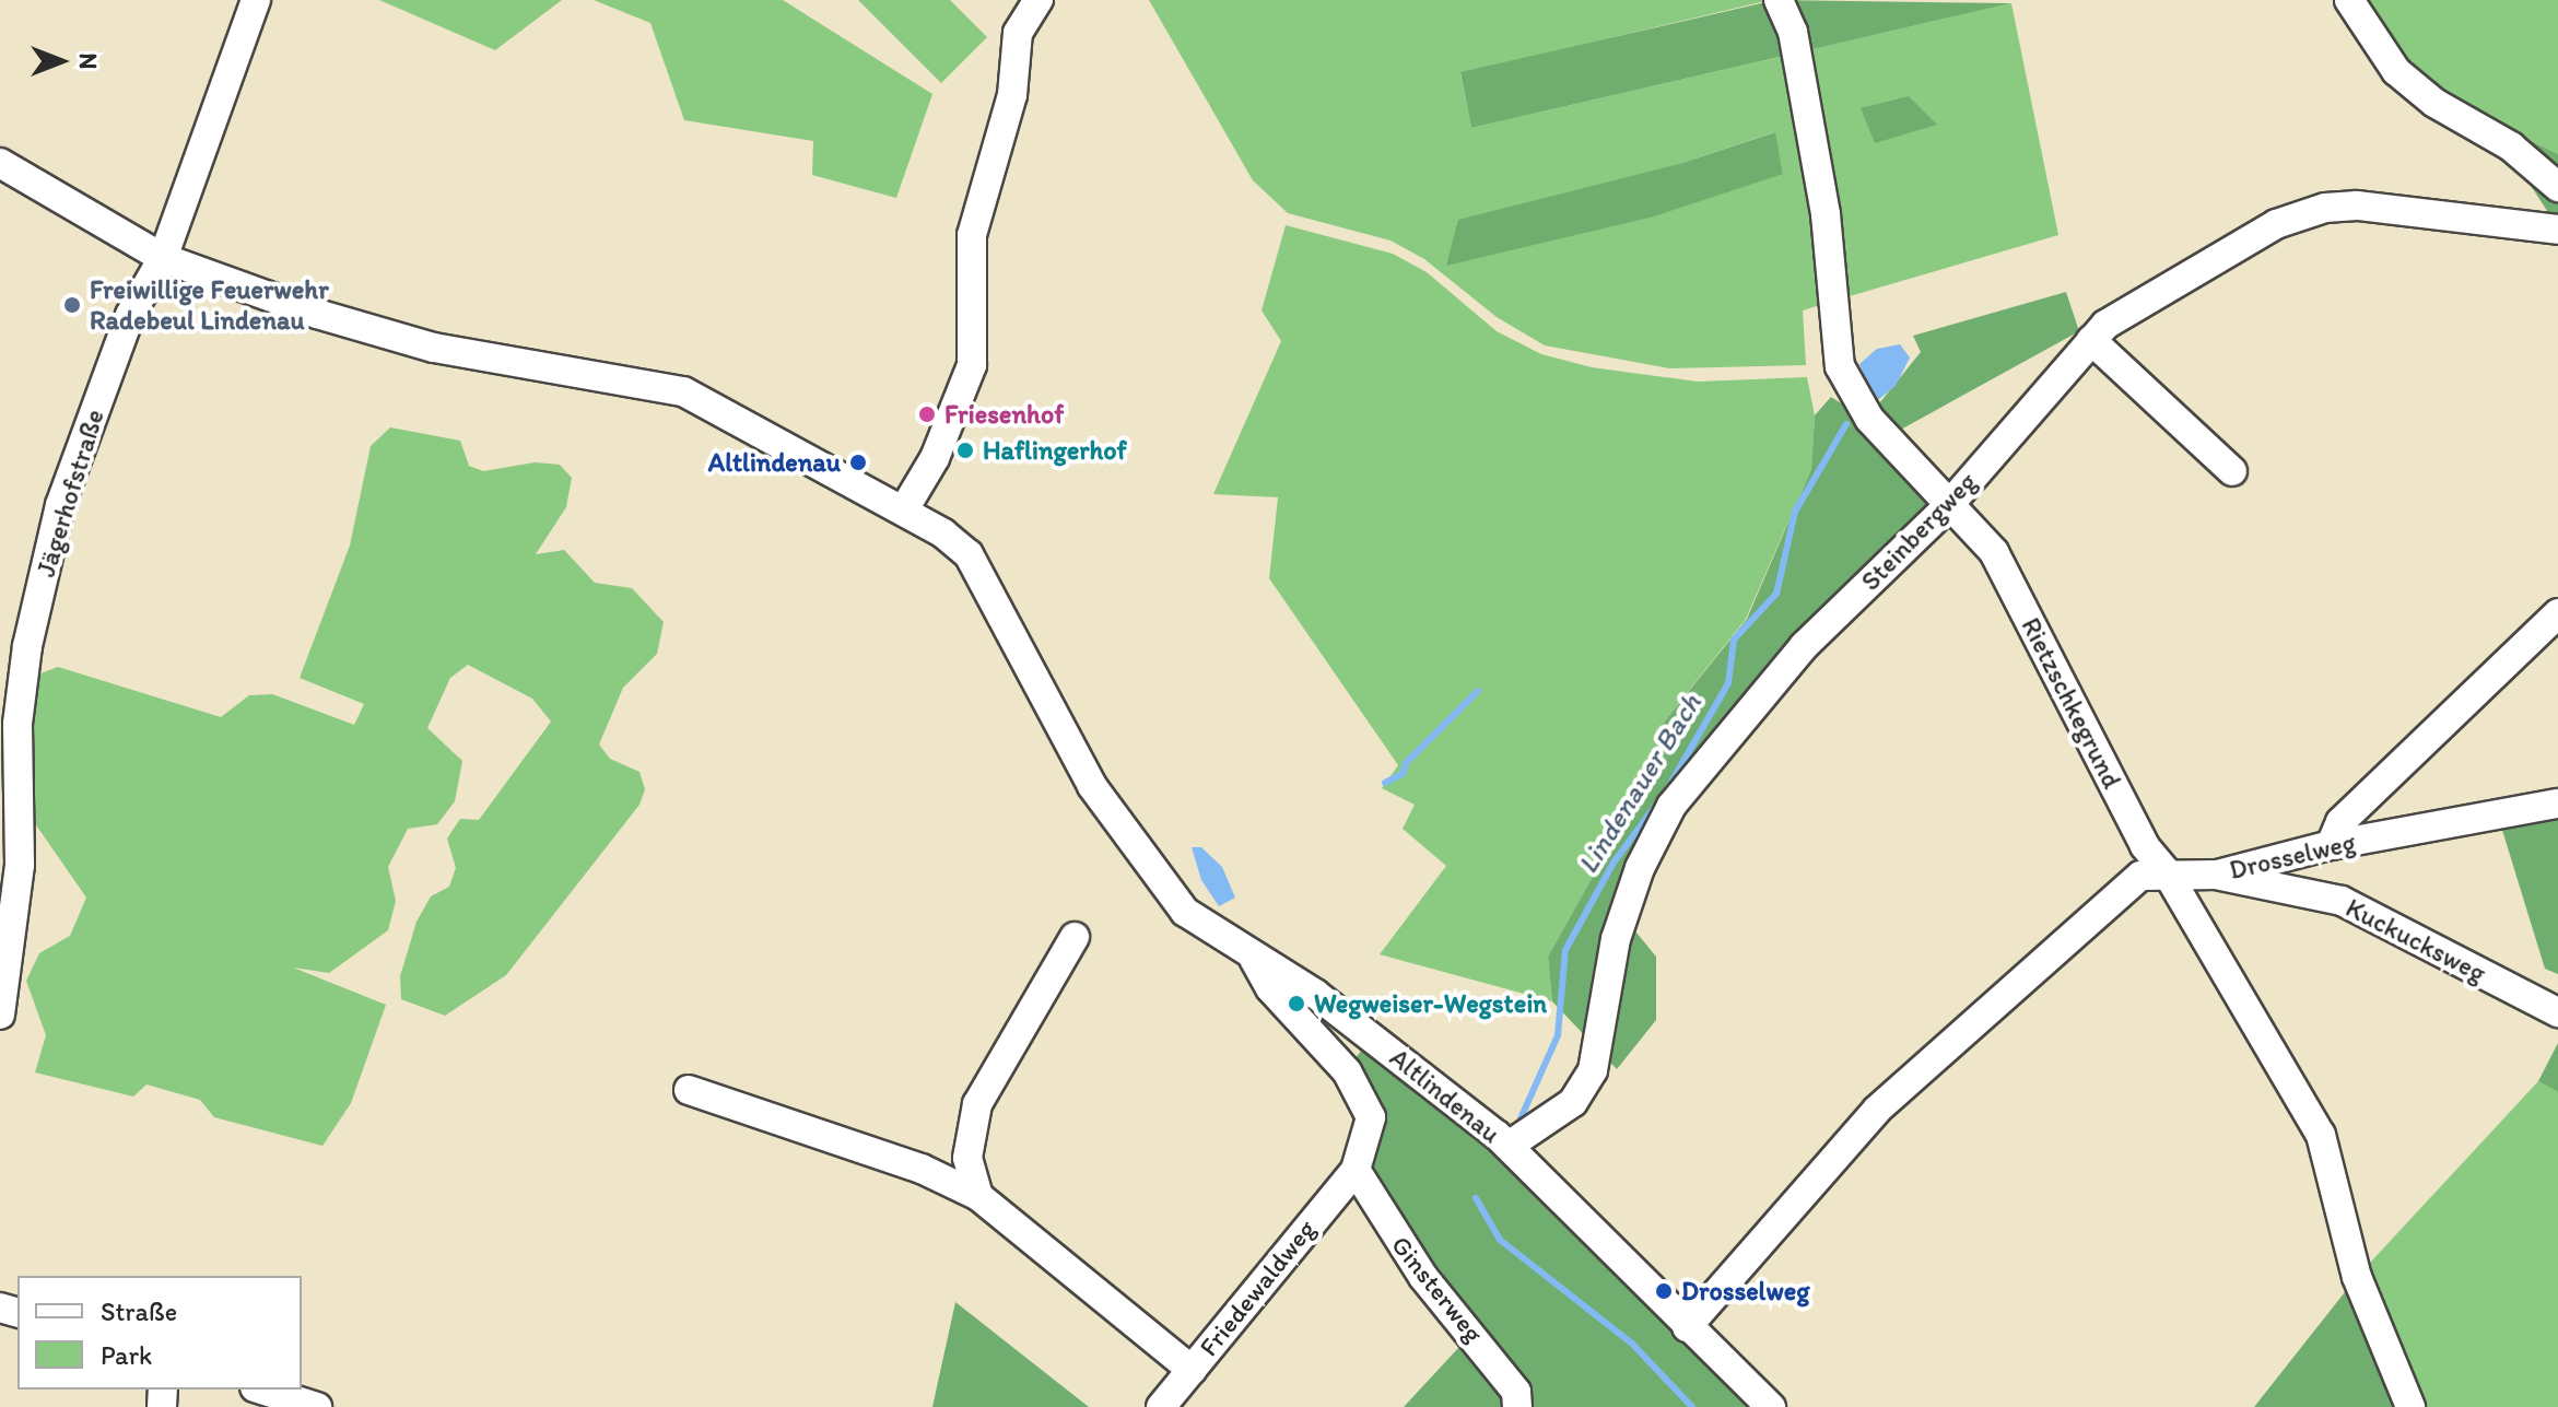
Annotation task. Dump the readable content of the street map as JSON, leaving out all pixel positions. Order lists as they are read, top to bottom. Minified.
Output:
{"streets":{"street":["Jägerhofstraße","Steinbergweg","Rietzschkegrund","Drosselweg","Kuckucksweg","Altlindenau","Friedewaldweg","Ginsterweg"]},"crossings":[["Jägerhofstraße","Altlindenau"],["Steinbergweg","Rietzschkegrund"],["Steinbergweg","Altlindenau"],["Rietzschkegrund","Drosselweg"],["Drosselweg","Kuckucksweg"],["Drosselweg","Altlindenau"],["Altlindenau","Friedewaldweg"],["Altlindenau","Ginsterweg"],["Friedewaldweg","Ginsterweg"]],"water":["Lindenauer Bach"],"places":["Freiwillige Feuerwehr Radebeul Lindenau","Friesenhof","Haflingerhof","Altlindenau","Wegweiser-Wegstein","Drosselweg"],"legend":["Straße","Park"],"north":"right"}
